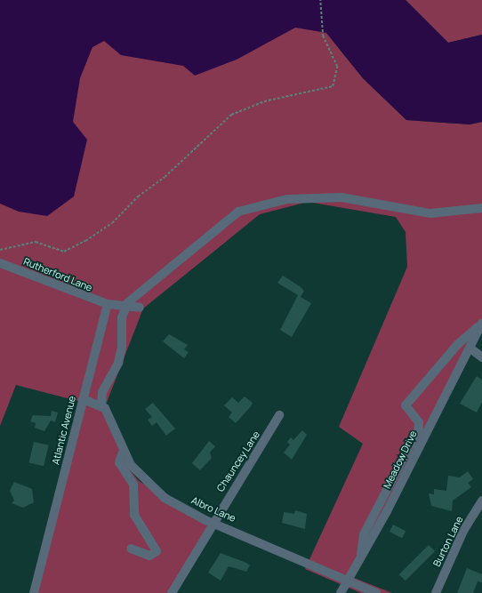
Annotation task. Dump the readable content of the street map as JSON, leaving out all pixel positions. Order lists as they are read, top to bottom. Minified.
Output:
{"streets":{"street":["Rutherford Lane","Atlantic Avenue","Meadow Drive","Chauncey Lane","Albro Lane","Burton Lane"]},"crossings":[["Rutherford Lane","Atlantic Avenue"],["Meadow Drive","Albro Lane"],["Chauncey Lane","Albro Lane"]]}
